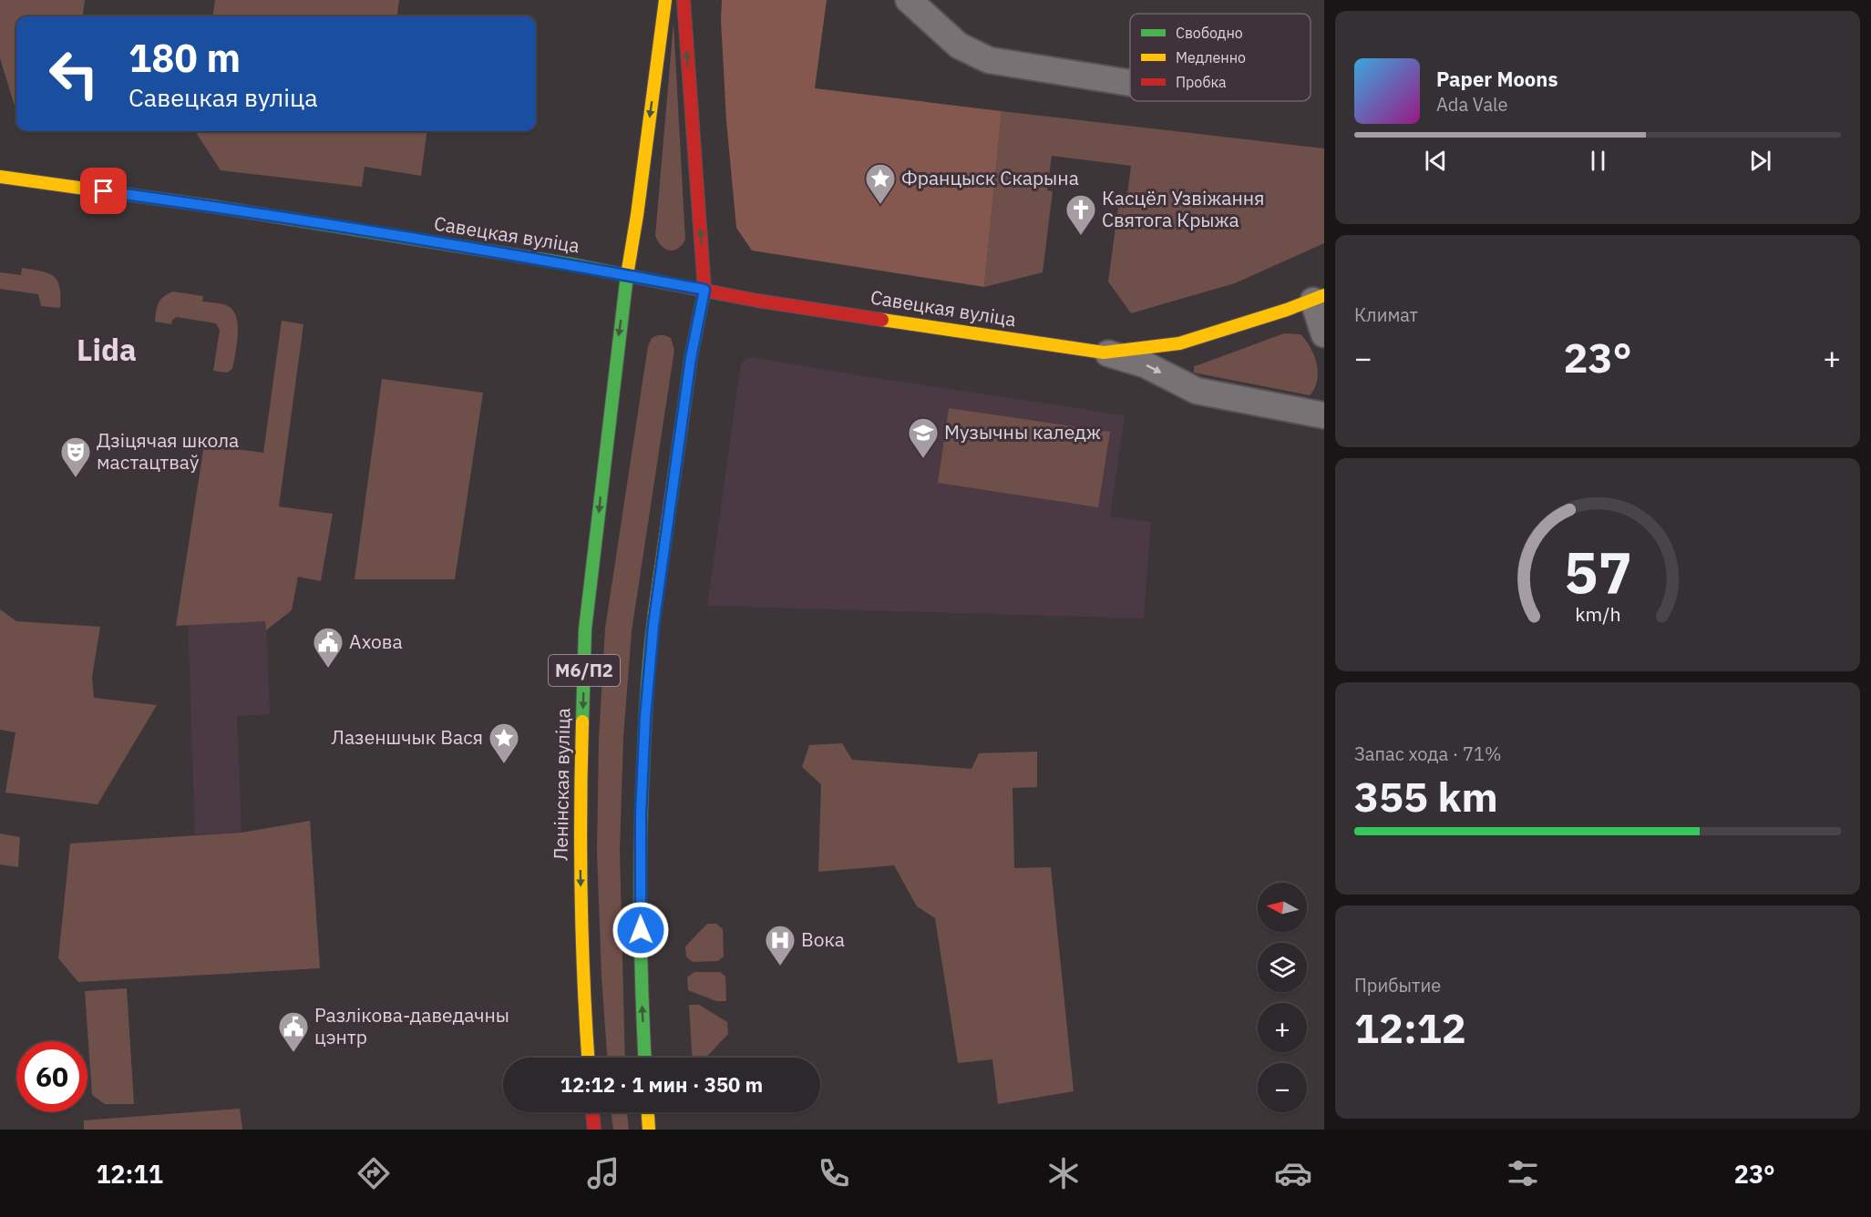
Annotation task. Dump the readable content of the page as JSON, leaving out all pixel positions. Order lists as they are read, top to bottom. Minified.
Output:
{"streets":{"main road":["Савецкая вуліца","М6/П2","Ленінская вуліца"]},"crossings":[["Савецкая вуліца","М6/П2"],["Савецкая вуліца","Ленінская вуліца"]],"districts":["Lida"],"places":{"place":["Францыск Скарына","Лазеншчык Вася"],"church":["Касцёл Узвіжання Святога Крыжа"],"school or university":["Музычны каледж"],"theatre":["Дзіцячая школа мастацтваў"],"public building":["Ахова","Разлікова-даведачны цэнтр"],"hospital":["Вока"]},"legend":["Свободно","Медленно","Пробка"],"north":"left","page":{"turn":["180 m","Савецкая вуліца"],"song":["Paper Moons","Ada Vale"],"tile":["Климат",["Запас хода · 71%","355 km"],["Прибытие","12:12"]],"heat":["−","23°","+"],"map_buttons":["+","−"],"limit":"60","trip":"12:12 · 1 мин · 350 m","tabs":["12:11","23°"],"gauge":["57","km/h"]}}
